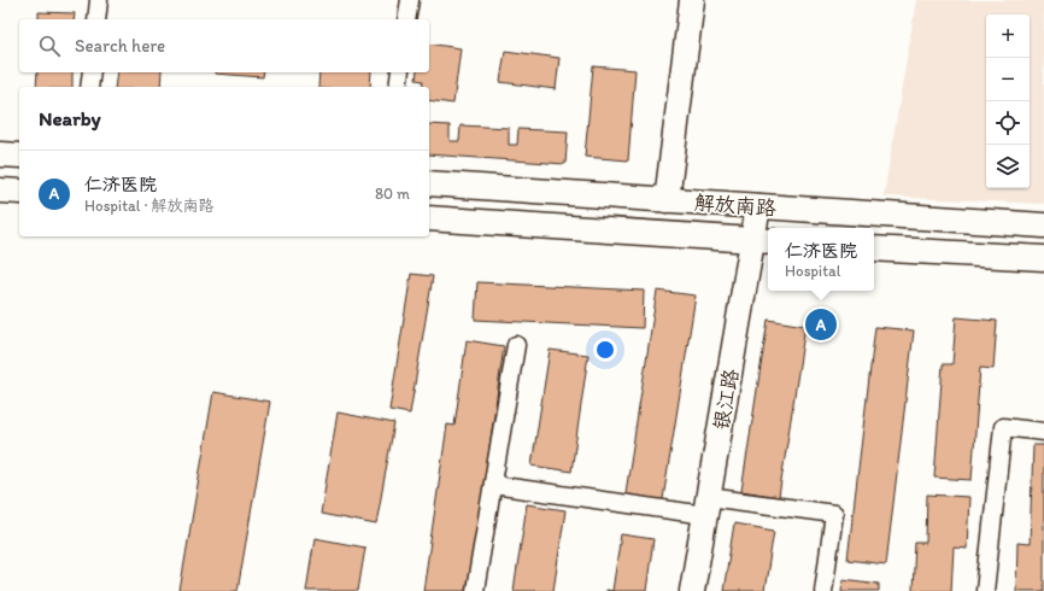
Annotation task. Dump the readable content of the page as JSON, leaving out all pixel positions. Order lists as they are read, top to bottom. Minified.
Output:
{"streets":{"main road":["解放南路","银江路"]},"crossings":[["解放南路","银江路"]],"page":{"map_buttons":["+","−"],"search":"Search here","heading":"Nearby","list":[{"mark":"A","name":"仁济医院","note":"Hospital · 解放南路","value":"80 m"}],"popup":["仁济医院","Hospital"],"pins":"A"}}
